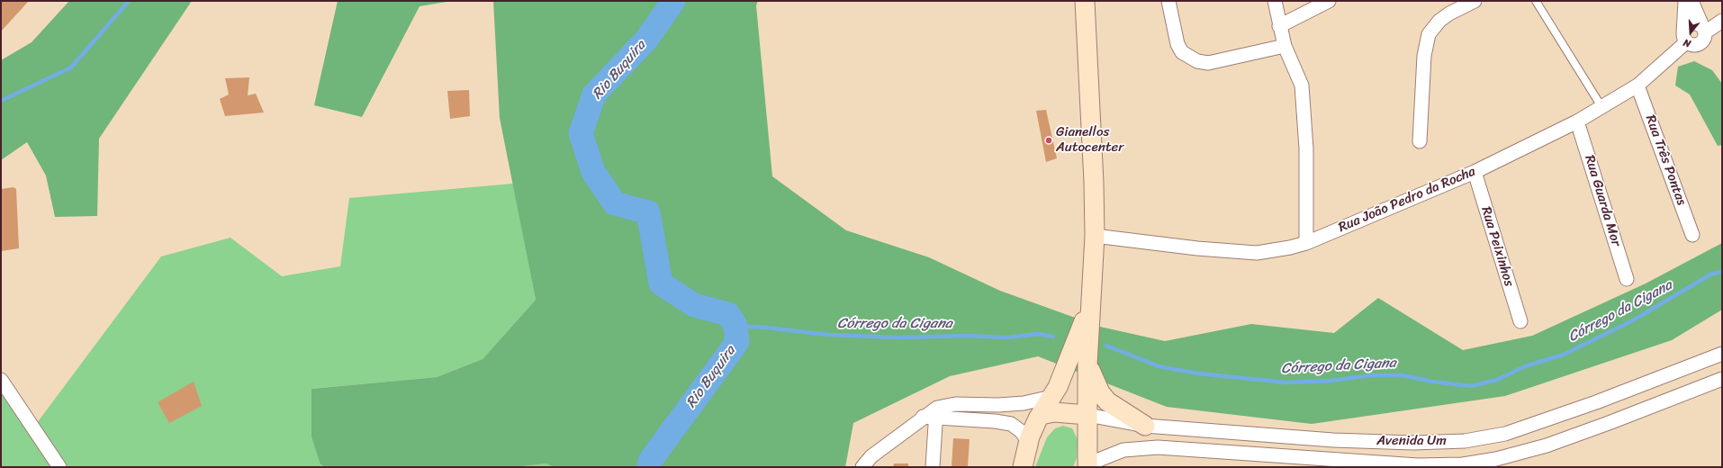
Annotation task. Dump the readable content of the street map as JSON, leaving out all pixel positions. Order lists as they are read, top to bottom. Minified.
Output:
{"streets":{"street":["Rua Três Pontas","Rua João Pedro da Rocha","Rua Guarda Mor","Rua Peixinhos","Avenida Um"]},"crossings":[["Rua Três Pontas","Rua João Pedro da Rocha"],["Rua João Pedro da Rocha","Rua Guarda Mor"],["Rua João Pedro da Rocha","Rua Peixinhos"]],"water":["Rio Buquira","Córrego da Cigana"],"places":["Gianellos Autocenter"],"north":"bottom"}
